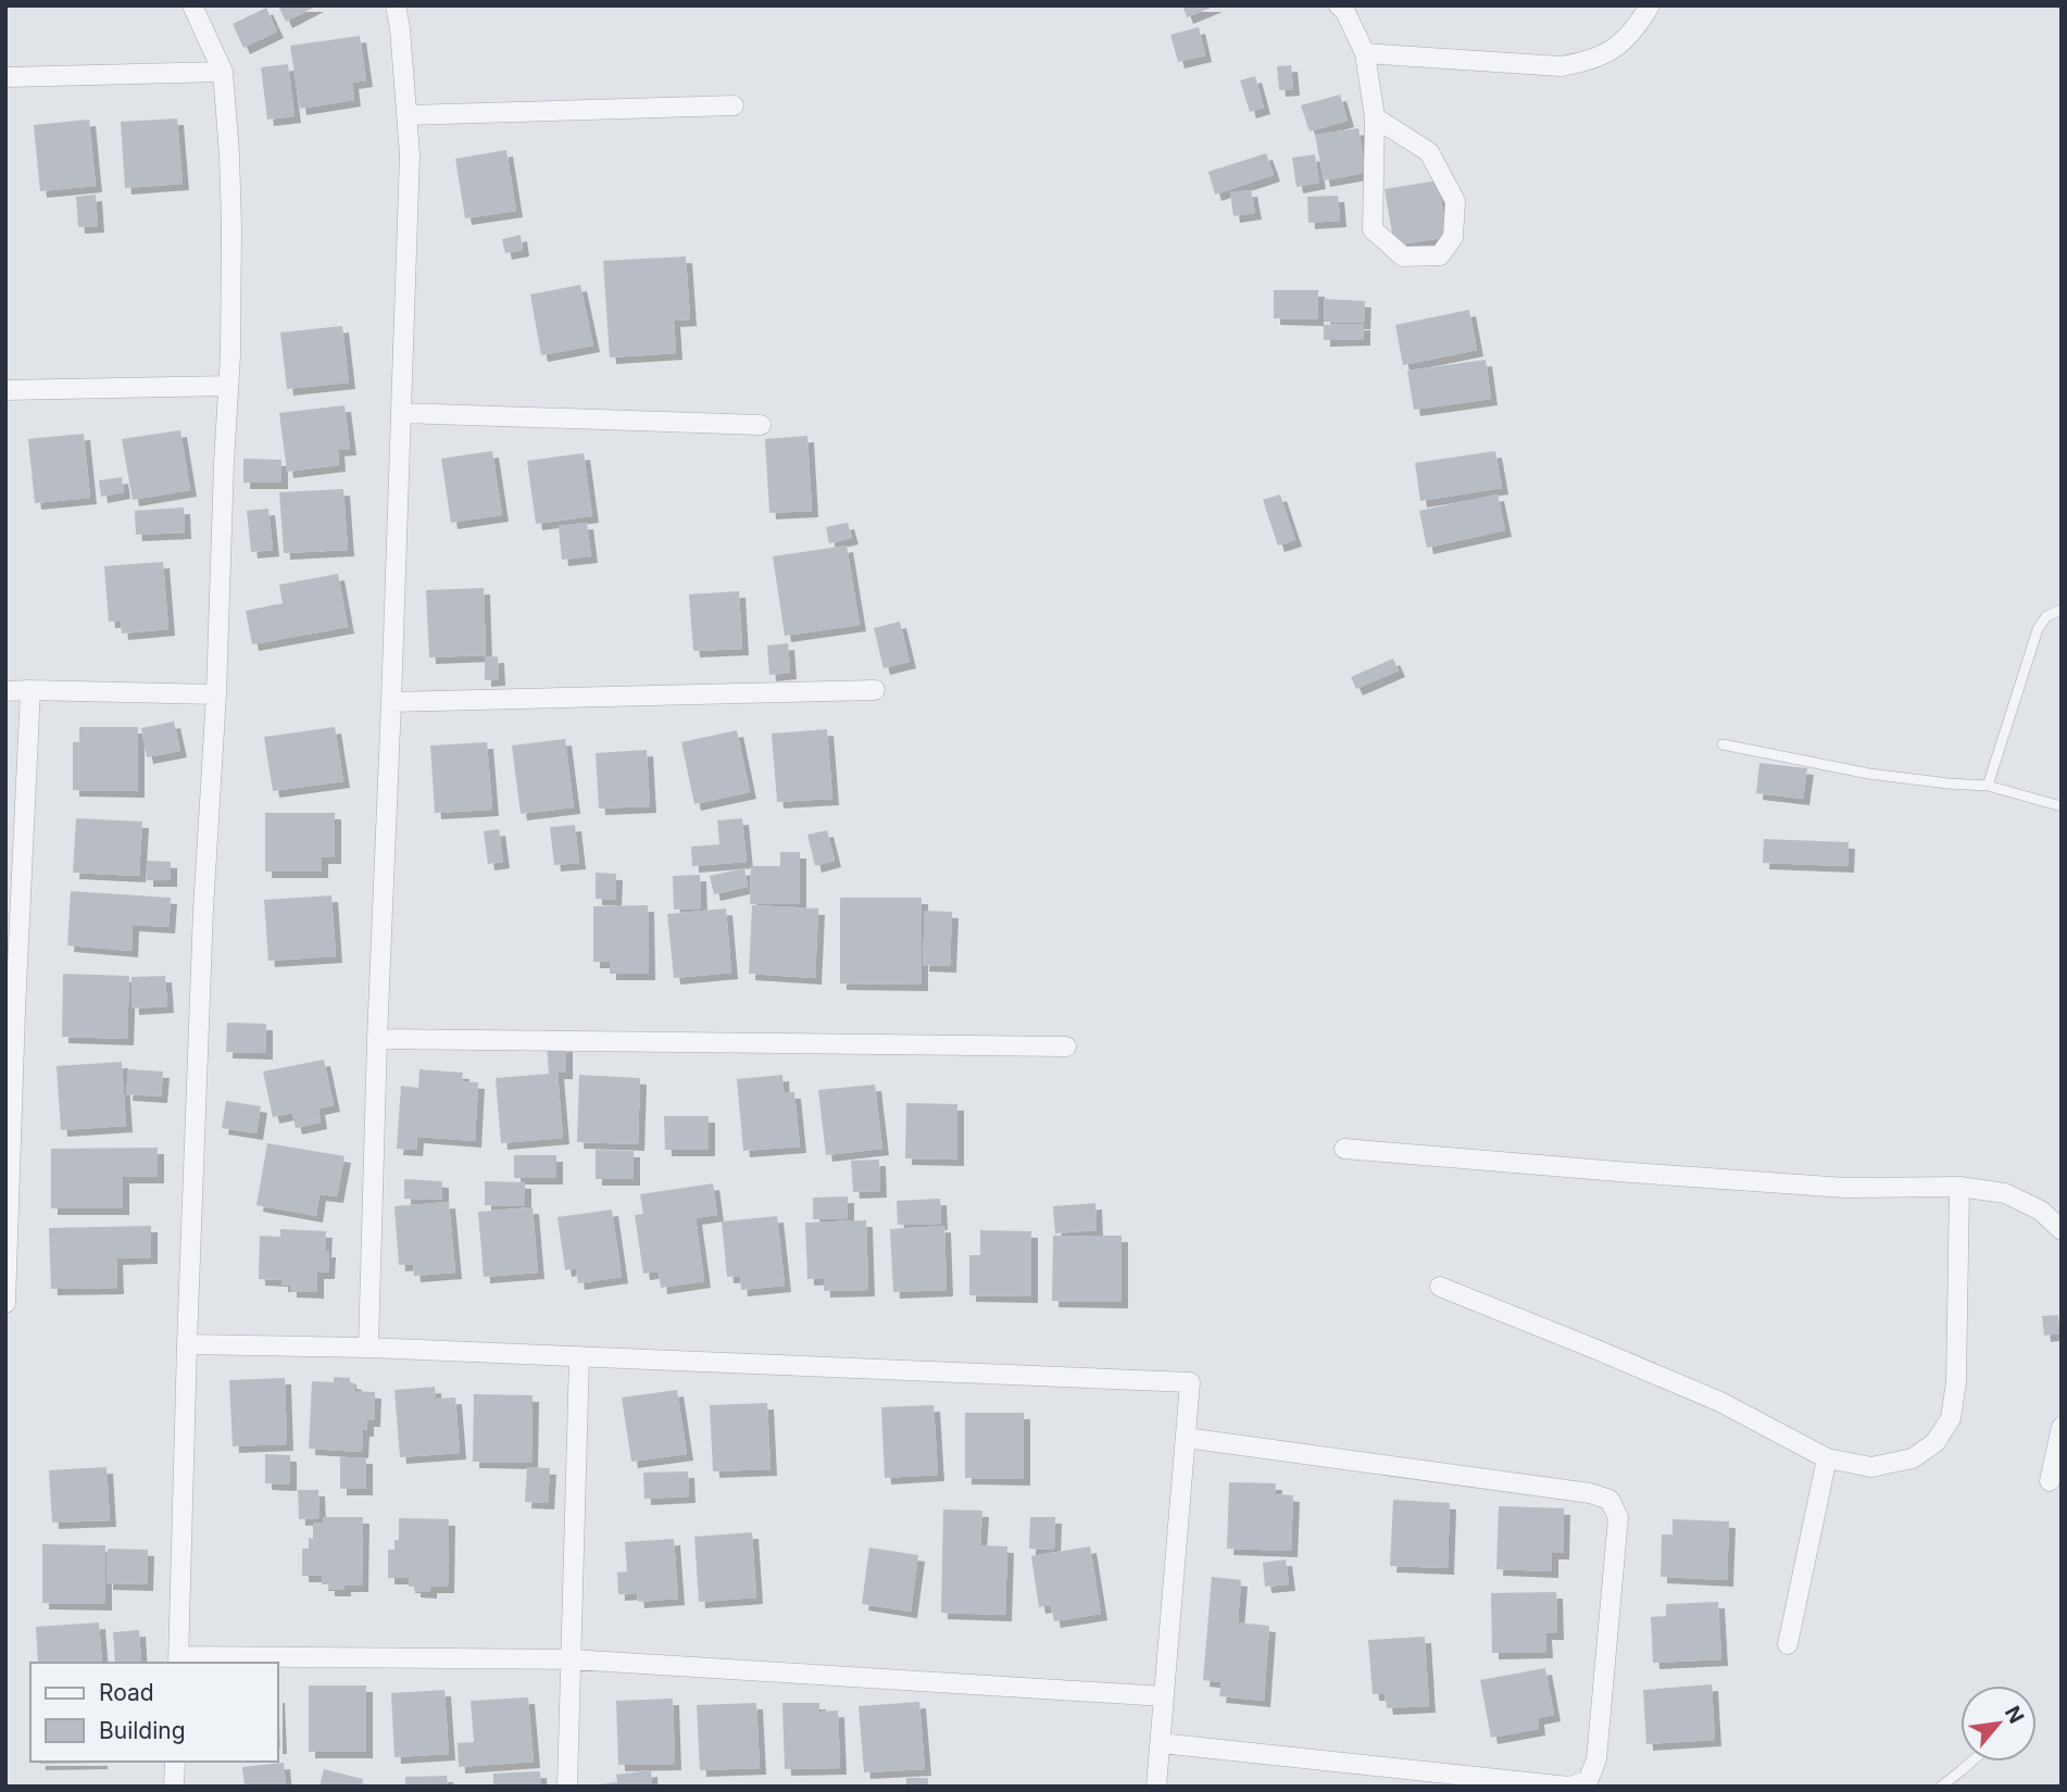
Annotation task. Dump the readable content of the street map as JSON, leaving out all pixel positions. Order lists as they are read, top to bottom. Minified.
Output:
{"legend":["Road","Building"],"north":"top right"}
